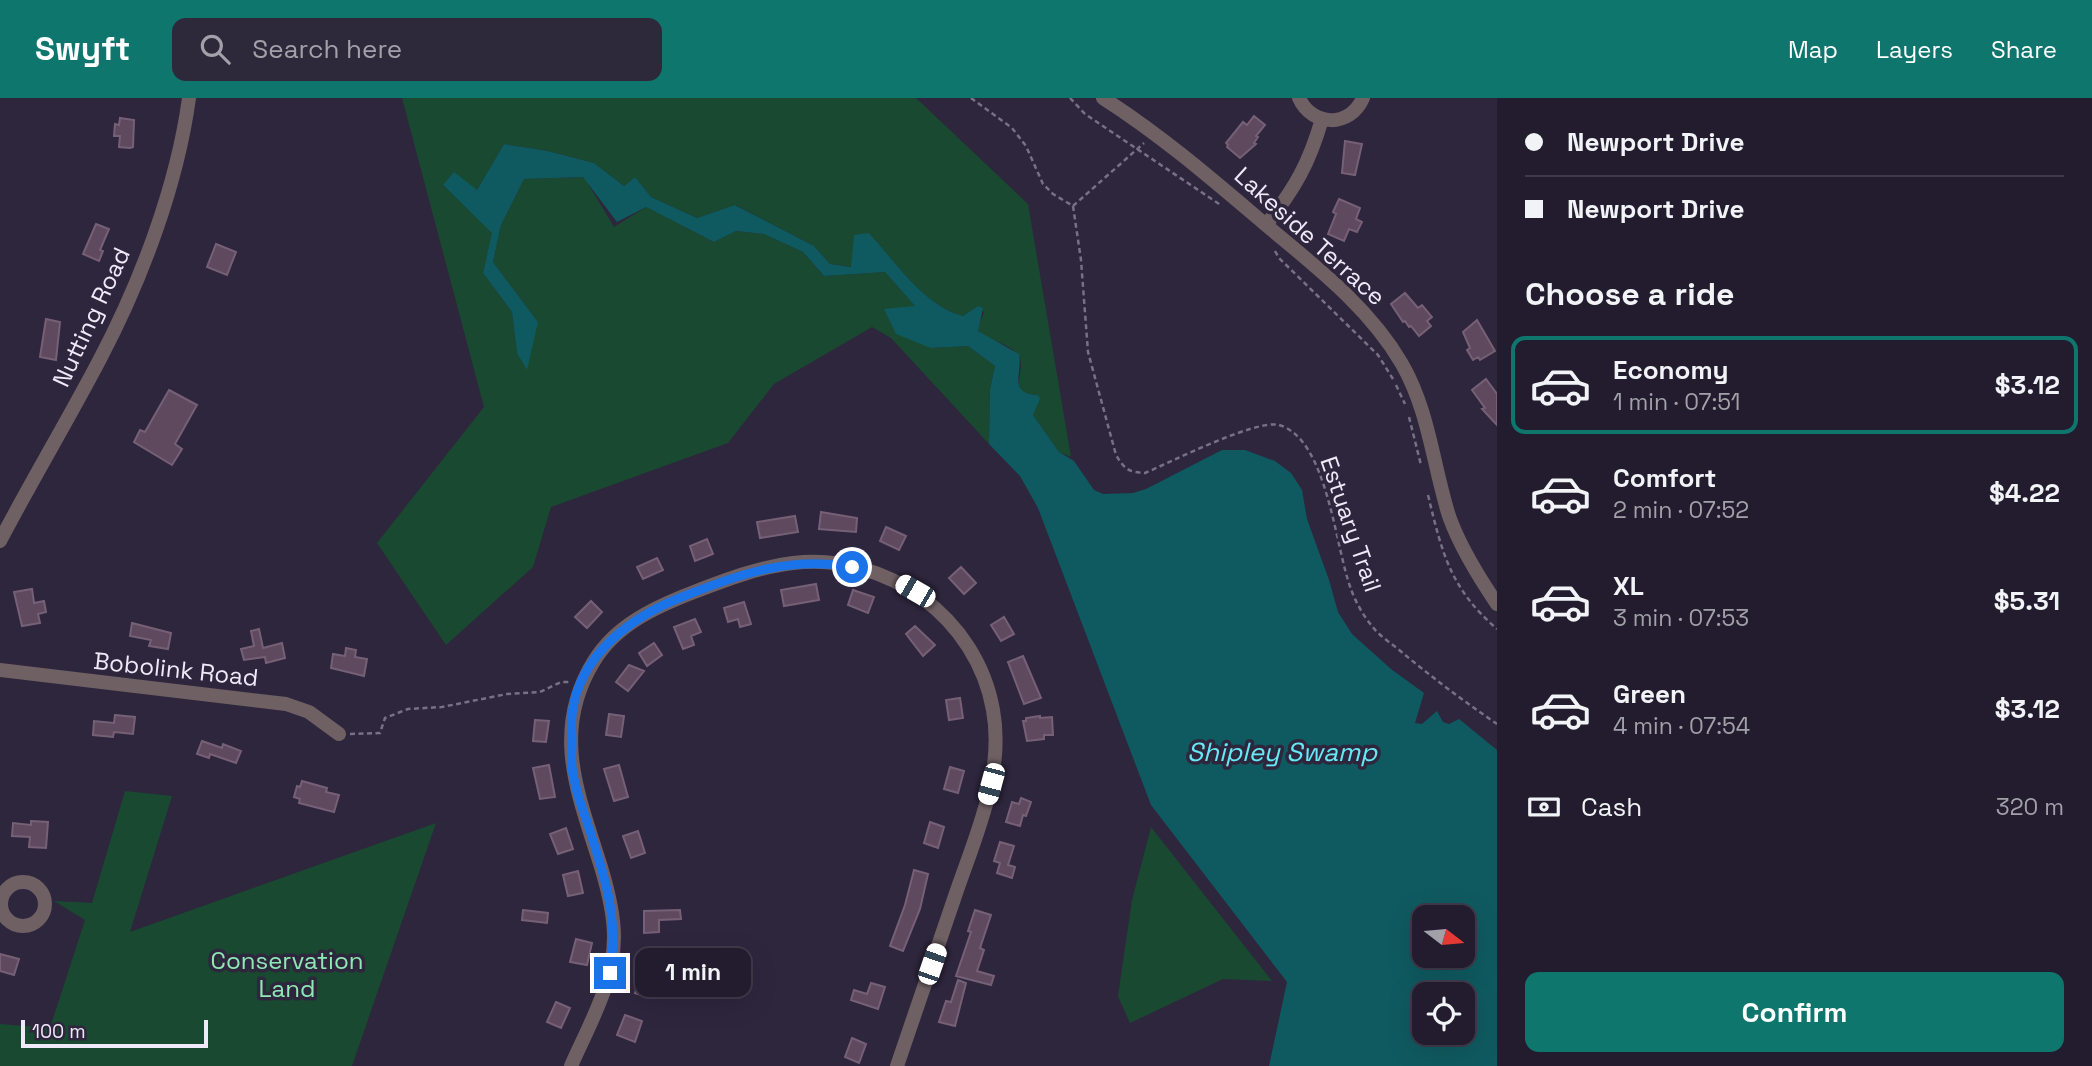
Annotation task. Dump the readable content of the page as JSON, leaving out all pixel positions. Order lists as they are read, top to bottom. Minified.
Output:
{"streets":{"street":["Lakeside Terrace","Nutting Road","Bobolink Road"],"path":["Estuary Trail"]},"water":["Shipley Swamp"],"parks":["Conservation Land"],"scale_bar":"100 m","north":"right","page":{"header":"Swyft","search":"Search here","nav":["Map","Layers","Share"],"banner":["Newport Drive","Newport Drive"],"heading":"Choose a ride","list":[{"name":"Economy","note":"1 min · 07:51","value":"$3.12"},{"name":"Comfort","note":"2 min · 07:52","value":"$4.22"},{"name":"XL","note":"3 min · 07:53","value":"$5.31"},{"name":"Green","note":"4 min · 07:54","value":"$3.12"}],"pay":["Cash","320 m"],"bubble":"1 min","buttons":"Confirm","scale":"100 m"}}
